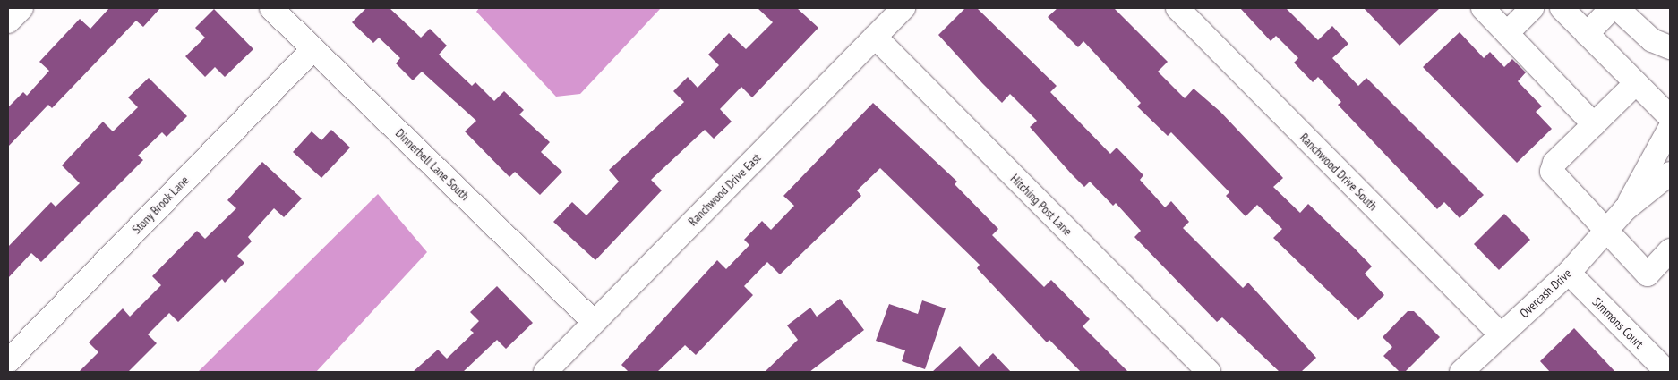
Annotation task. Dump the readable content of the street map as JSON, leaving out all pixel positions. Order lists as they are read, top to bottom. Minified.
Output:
{"streets":{"street":["Dinnerbell Lane South","Ranchwood Drive South","Ranchwood Drive East","Stony Brook Lane","Hitching Post Lane","Overcash Drive","Simmons Court"]},"crossings":[["Dinnerbell Lane South","Ranchwood Drive East"],["Dinnerbell Lane South","Stony Brook Lane"],["Ranchwood Drive South","Overcash Drive"],["Ranchwood Drive East","Hitching Post Lane"],["Overcash Drive","Simmons Court"]]}
